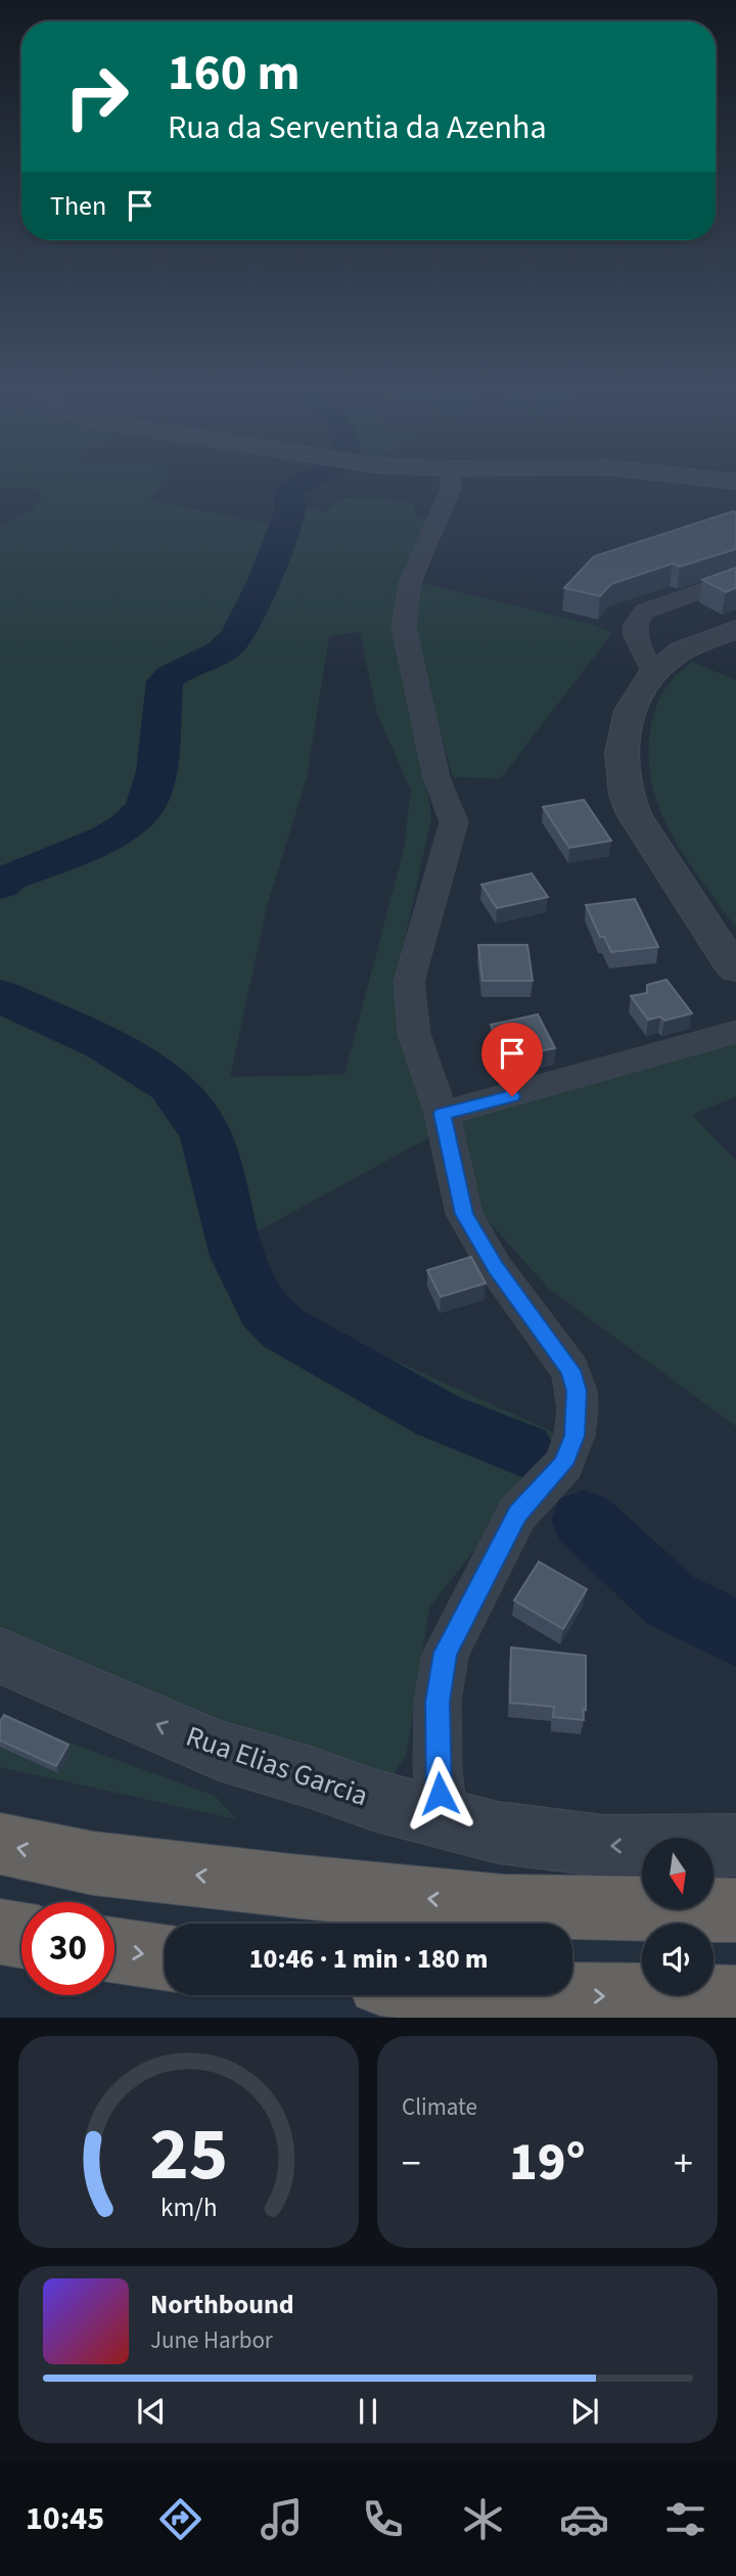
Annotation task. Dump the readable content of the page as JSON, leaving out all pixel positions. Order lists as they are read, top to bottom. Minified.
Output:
{"streets":{"street":["Rua Elias Garcia"]},"one_way":["Rua Elias Garcia"],"north":"bottom","page":{"turn":["160 m","Rua da Serventia da Azenha"],"then":"Then","limit":"30","trip":"10:46 · 1 min · 180 m","tile":"Climate","heat":["−","19°","+"],"song":["Northbound","June Harbor"],"tabs":"10:45","gauge":["25","km/h"]}}
